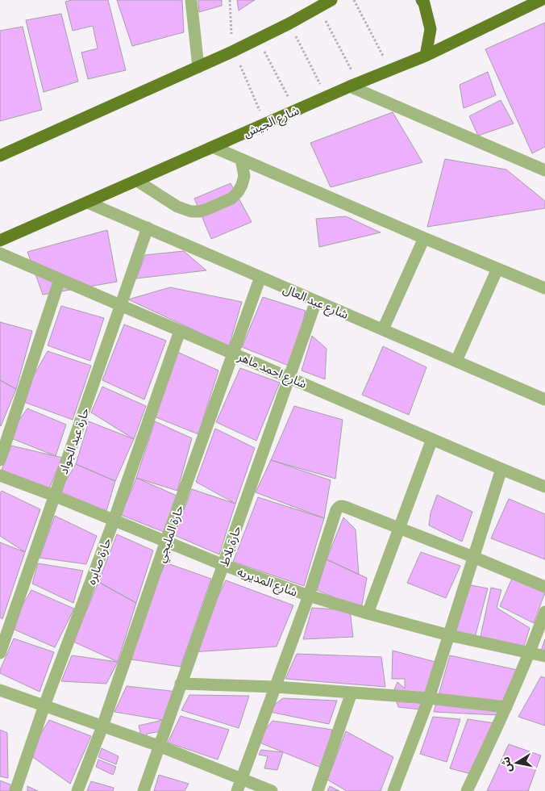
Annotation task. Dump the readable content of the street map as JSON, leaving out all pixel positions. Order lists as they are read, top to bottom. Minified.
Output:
{"streets":{"main road":["شارع الجيش"],"street":["شارع عبد العال","شارع احمد ماهر","حارة عبد الجواد","حارة المليجي","حارة بلاط","حارة صابره","شارع المديريه"]},"crossings":[["شارع الجيش","شارع عبد العال"],["شارع عبد العال","حارة عبد الجواد"],["شارع عبد العال","حارة المليجي"],["شارع عبد العال","حارة بلاط"],["شارع احمد ماهر","حارة عبد الجواد"],["شارع احمد ماهر","حارة المليجي"],["شارع احمد ماهر","حارة بلاط"],["شارع احمد ماهر","حارة صابره"],["حارة عبد الجواد","شارع المديريه"],["حارة المليجي","شارع المديريه"],["حارة بلاط","شارع المديريه"],["حارة صابره","شارع المديريه"]],"north":"left"}
